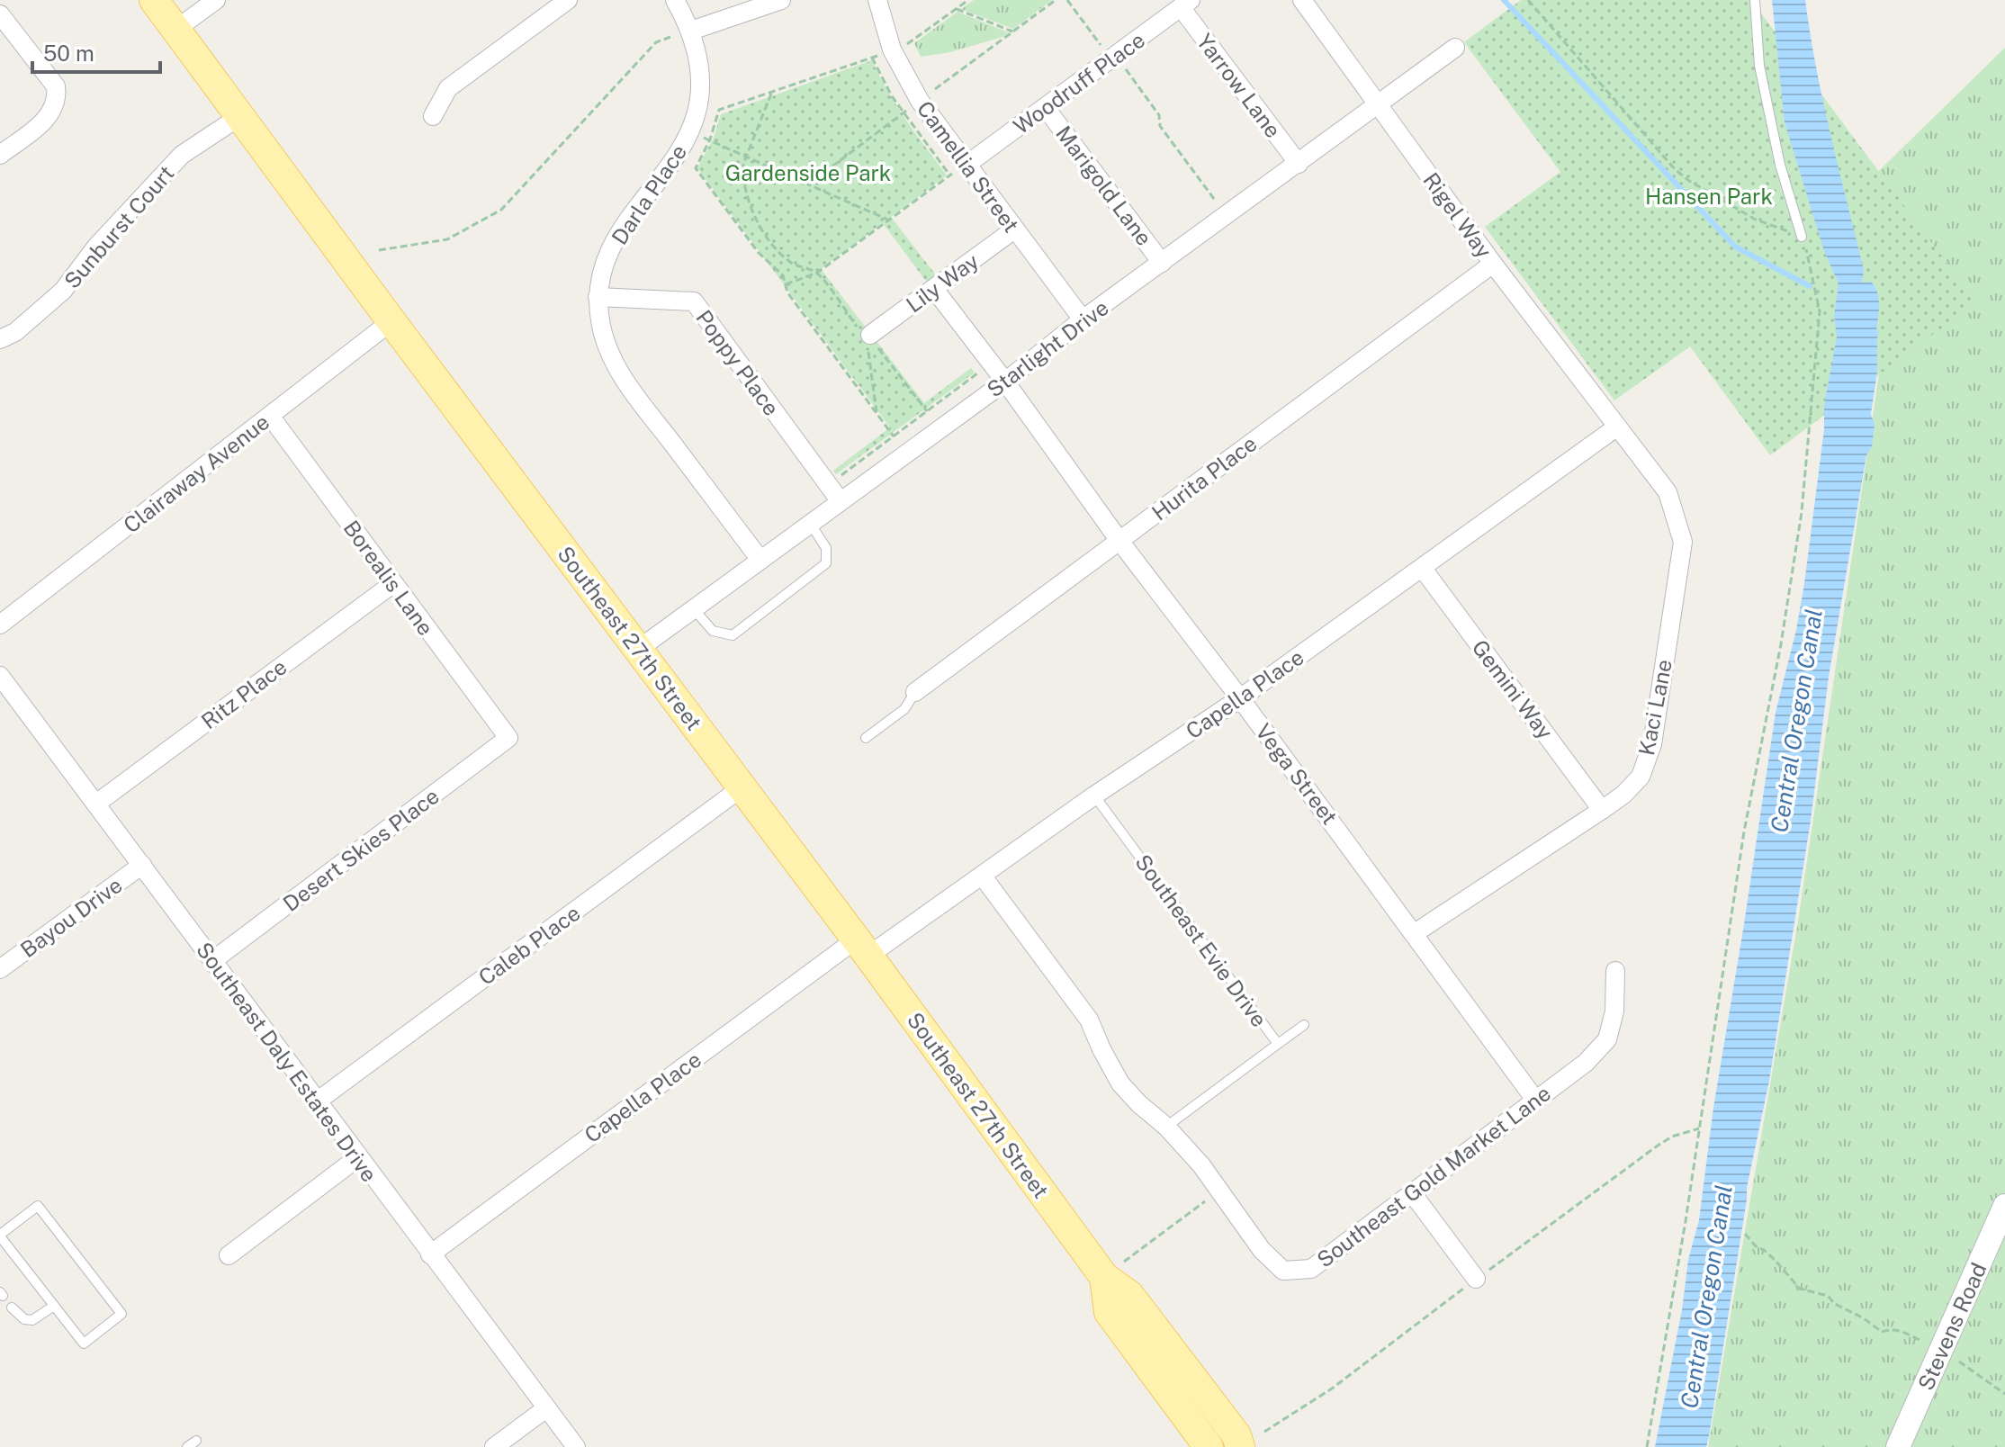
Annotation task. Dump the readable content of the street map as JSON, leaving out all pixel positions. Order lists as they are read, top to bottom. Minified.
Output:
{"streets":{"main road":["Southeast 27th Street"],"street":["Woodruff Place","Yarrow Lane","Camellia Street","Marigold Lane","Darla Place","Rigel Way","Sunburst Court","Lily Way","Starlight Drive","Poppy Place","Clairaway Avenue","Hurita Place","Borealis Lane","Gemini Way","Ritz Place","Capella Place","Kaci Lane","Vega Street","Desert Skies Place","Bayou Drive","Caleb Place","Southeast Daly Estates Drive","Southeast Gold Market Lane","Stevens Road"],"lane":["Southeast Evie Drive"]},"crossings":[["Woodruff Place","Yarrow Lane"],["Woodruff Place","Camellia Street"],["Woodruff Place","Marigold Lane"],["Yarrow Lane","Starlight Drive"],["Camellia Street","Lily Way"],["Camellia Street","Starlight Drive"],["Marigold Lane","Starlight Drive"],["Darla Place","Starlight Drive"],["Darla Place","Poppy Place"],["Rigel Way","Starlight Drive"],["Rigel Way","Hurita Place"],["Rigel Way","Capella Place"],["Rigel Way","Kaci Lane"],["Sunburst Court","Southeast 27th Street"],["Lily Way","Vega Street"],["Starlight Drive","Poppy Place"],["Starlight Drive","Southeast 27th Street"],["Starlight Drive","Vega Street"],["Clairaway Avenue","Borealis Lane"],["Clairaway Avenue","Southeast 27th Street"],["Hurita Place","Vega Street"],["Borealis Lane","Ritz Place"],["Borealis Lane","Desert Skies Place"],["Southeast 27th Street","Capella Place"],["Southeast 27th Street","Caleb Place"],["Gemini Way","Capella Place"],["Gemini Way","Kaci Lane"],["Ritz Place","Southeast Daly Estates Drive"],["Capella Place","Kaci Lane"],["Capella Place","Vega Street"],["Capella Place","Southeast Evie Drive"],["Capella Place","Southeast Daly Estates Drive"],["Capella Place","Southeast Gold Market Lane"],["Kaci Lane","Vega Street"],["Vega Street","Southeast Gold Market Lane"],["Desert Skies Place","Southeast Daly Estates Drive"],["Bayou Drive","Southeast Daly Estates Drive"],["Southeast Evie Drive","Southeast Gold Market Lane"],["Caleb Place","Southeast Daly Estates Drive"]],"water":["Central Oregon Canal"],"parks":["Gardenside Park","Hansen Park"],"scale_bar":"50 m"}
